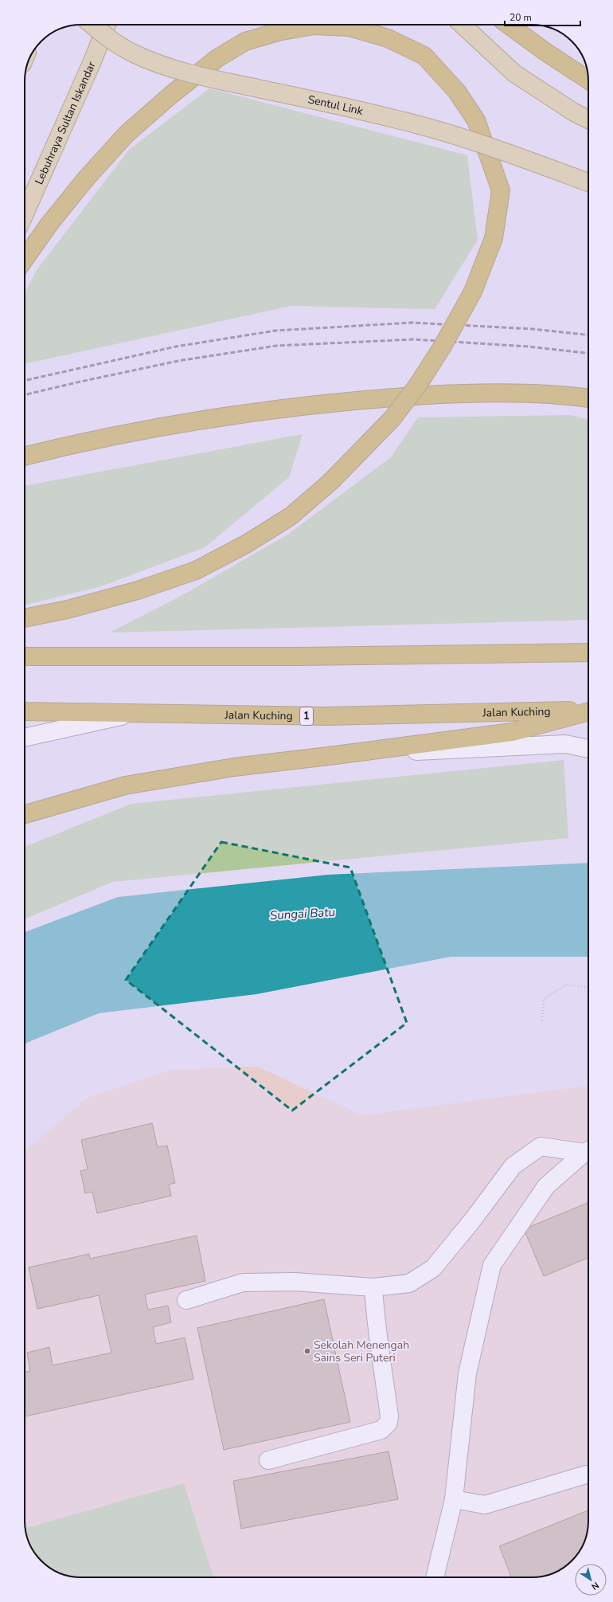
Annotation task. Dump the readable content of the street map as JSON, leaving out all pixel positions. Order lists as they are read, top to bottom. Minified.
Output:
{"streets":{"highway":["Jalan Kuching","1"],"main road":["Sentul Link","Lebuhraya Sultan Iskandar"]},"water":["Sungai Batu"],"places":["Sekolah Menengah Sains Seri Puteri"],"scale_bar":"20 m","north":"bottom right"}
